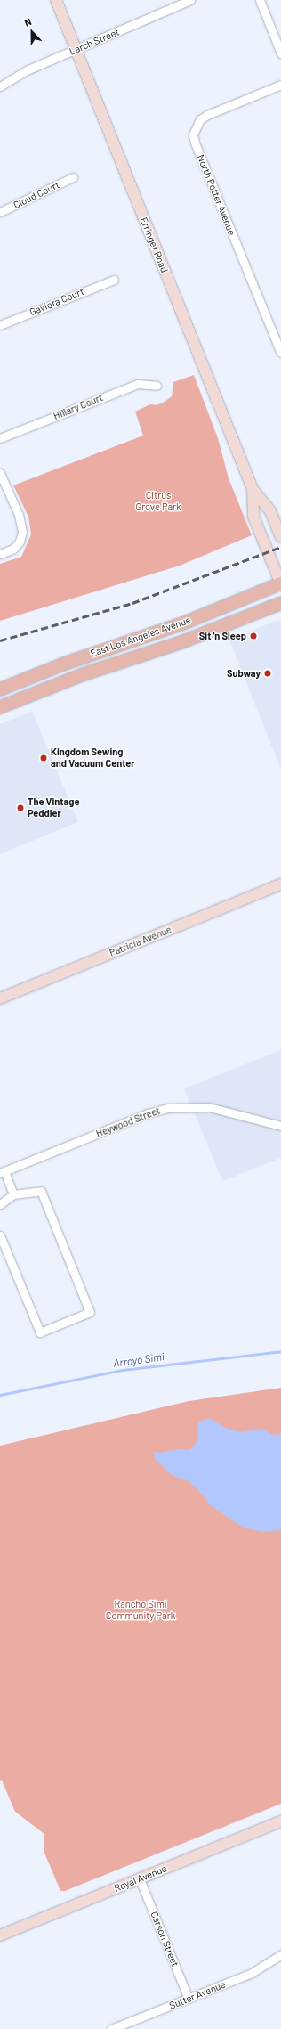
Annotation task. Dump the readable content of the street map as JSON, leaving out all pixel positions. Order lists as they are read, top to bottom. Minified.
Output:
{"streets":{"main road":["Erringer Road","East Los Angeles Avenue","Patricia Avenue","Royal Avenue"],"street":["Larch Street","Cloud Court","North Potter Avenue","Gaviota Court","Hillary Court","Heywood Street","Carson Street","Sutter Avenue"]},"crossings":[["Larch Street","Erringer Road"],["Erringer Road","East Los Angeles Avenue"],["Royal Avenue","Carson Street"],["Carson Street","Sutter Avenue"]],"water":["Arroyo Simi"],"parks":["Citrus Grove Park","Rancho Simi Community Park"],"places":["Sit 'n Sleep","Subway","Kingdom Sewing and Vacuum Center","The Vintage Peddler"],"north":"top"}
